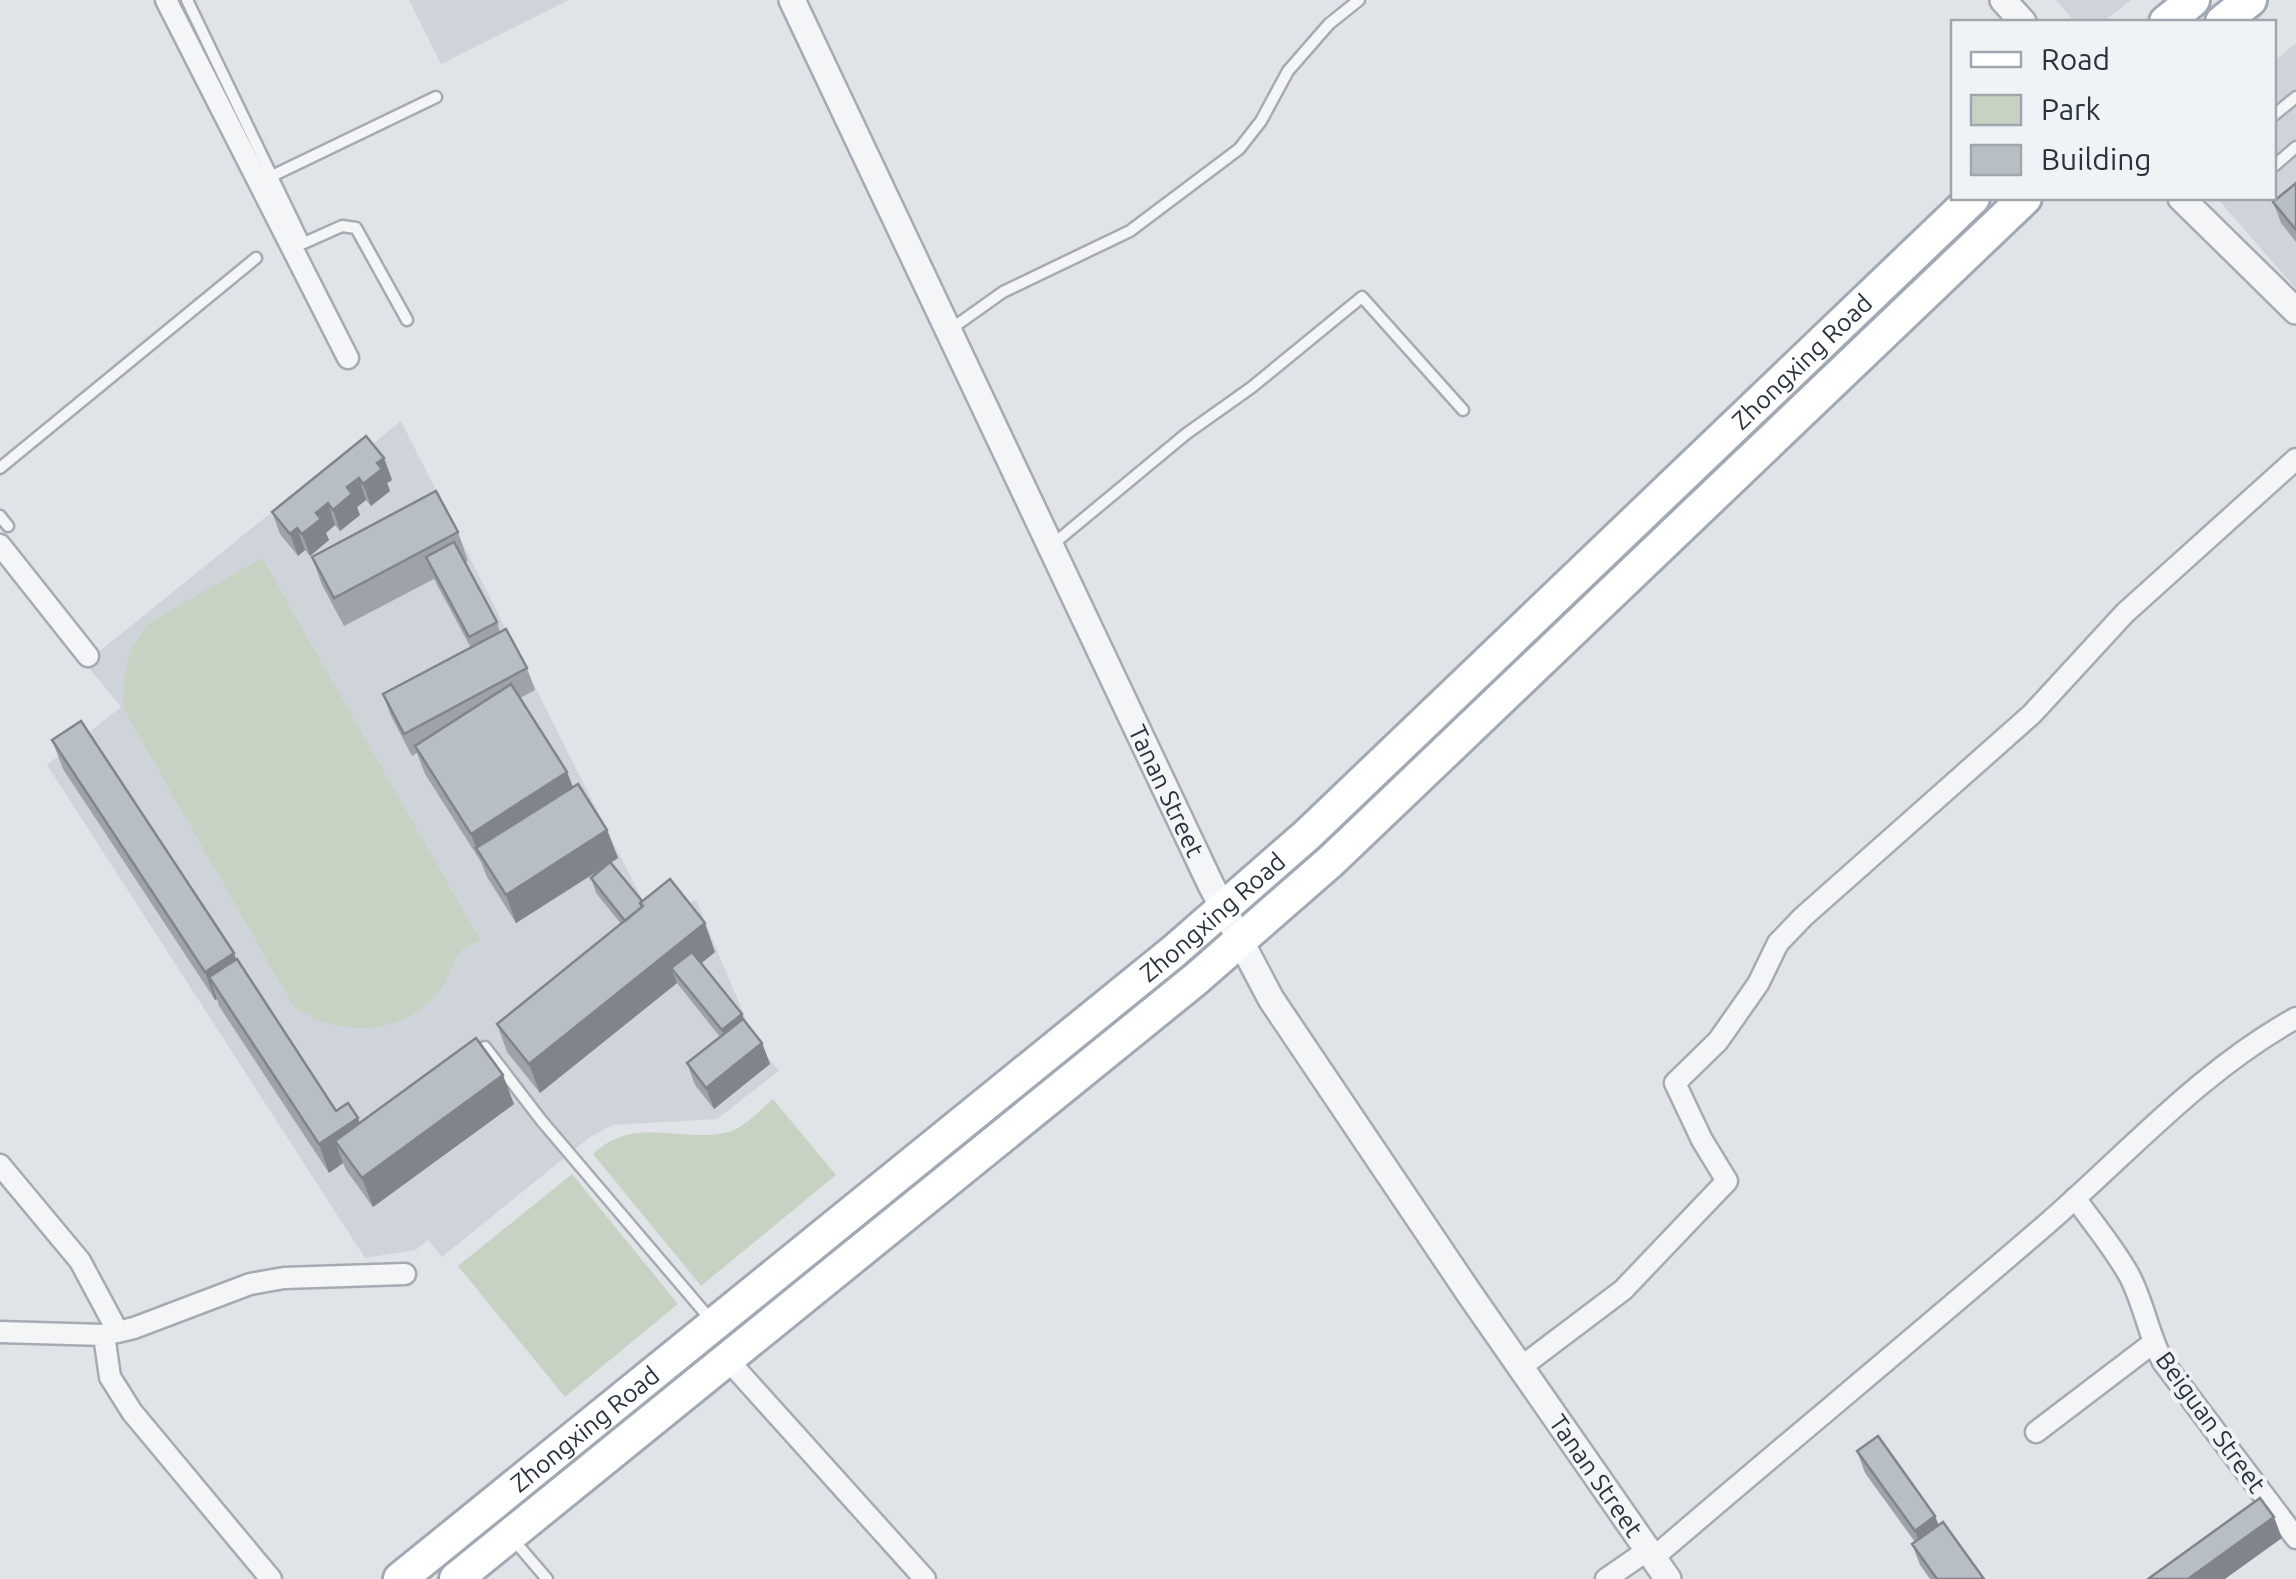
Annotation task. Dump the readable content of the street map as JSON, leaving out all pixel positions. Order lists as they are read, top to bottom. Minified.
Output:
{"streets":{"main road":["Zhongxing Road"],"street":["Tanan Street","Beiguan Street"]},"crossings":[["Zhongxing Road","Tanan Street"]],"legend":["Road","Park","Building"]}
